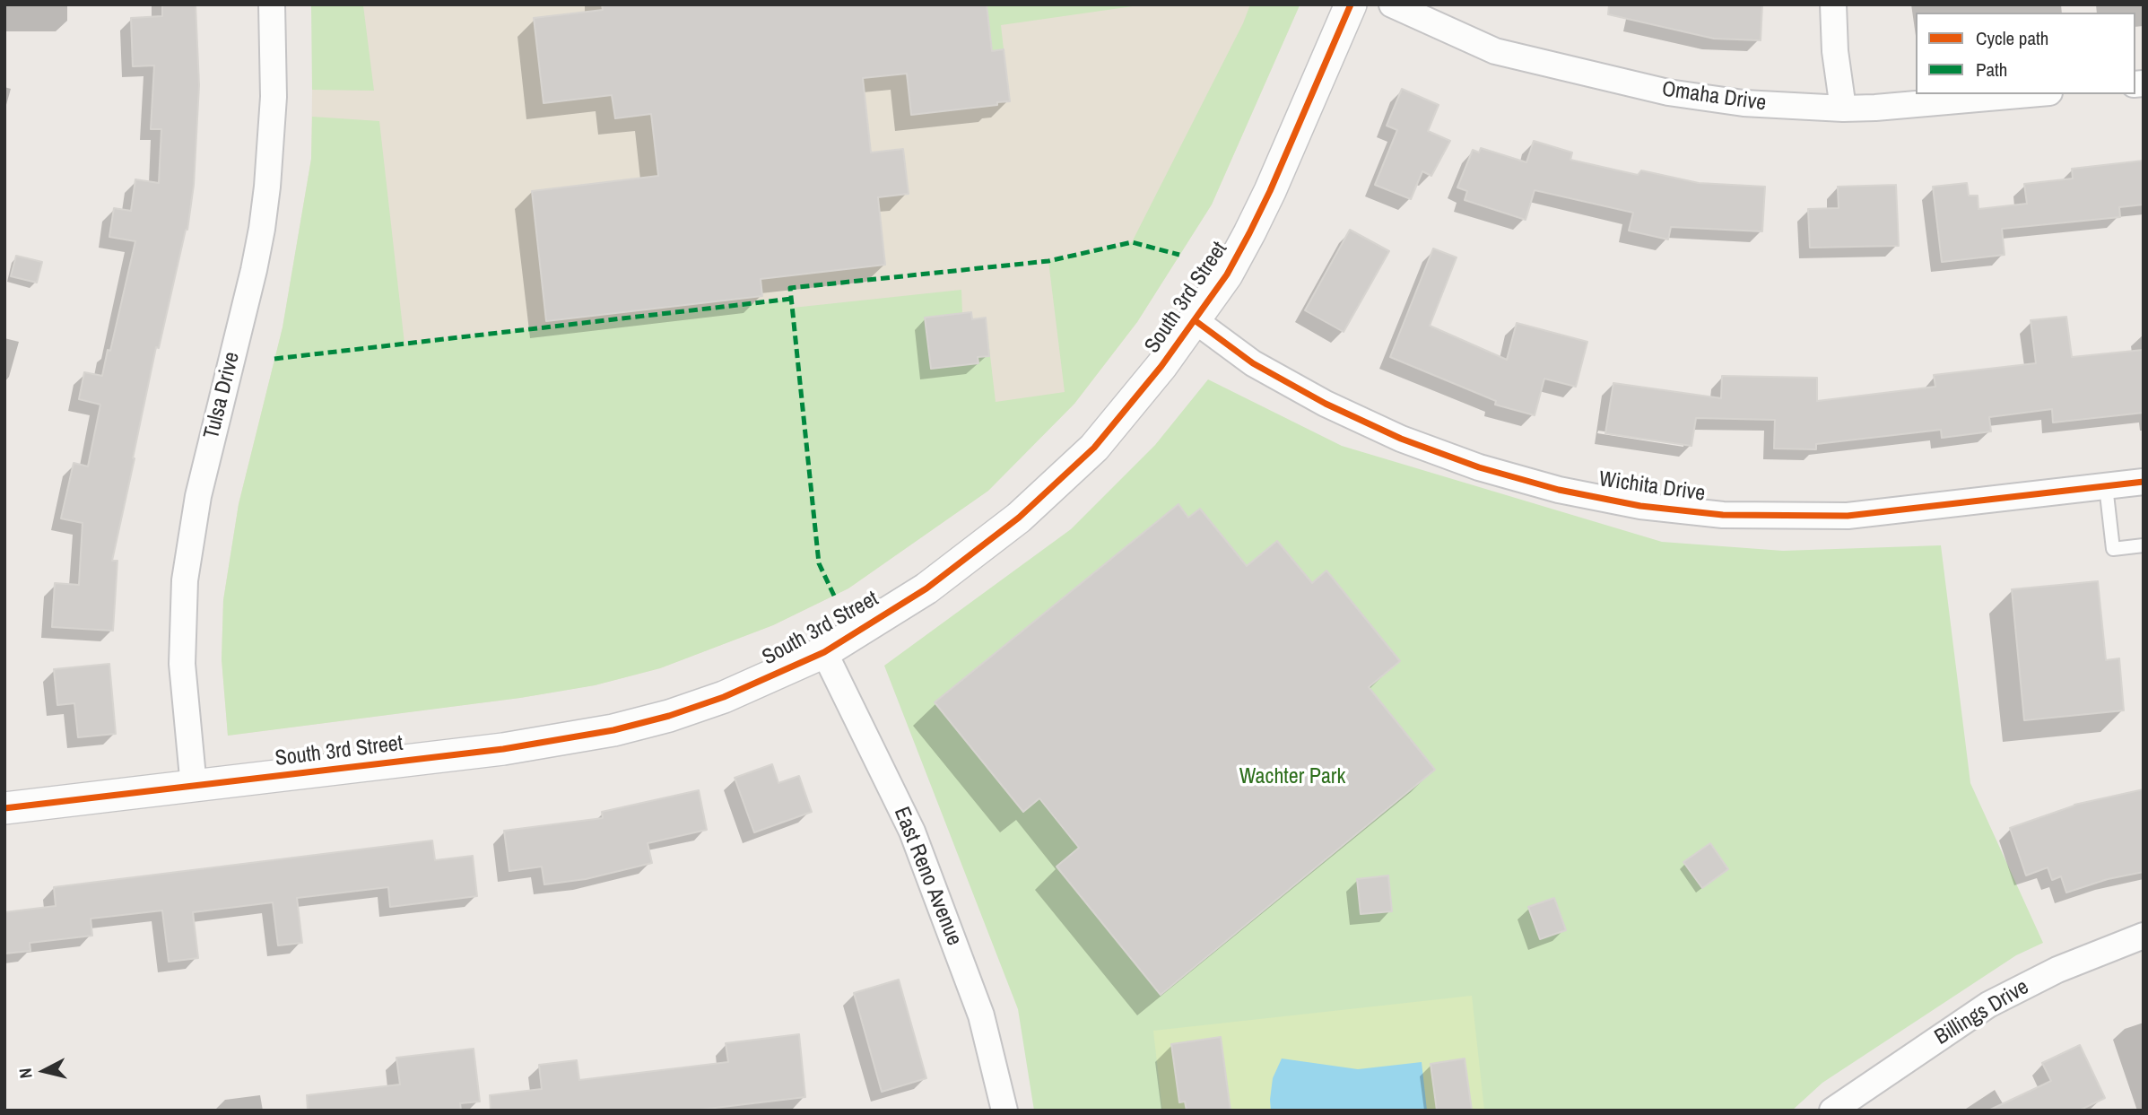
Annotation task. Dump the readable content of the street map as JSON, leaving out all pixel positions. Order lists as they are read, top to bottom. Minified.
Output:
{"streets":{"street":["Omaha Drive","South 3rd Street","Tulsa Drive","Wichita Drive","East Reno Avenue","Billings Drive"]},"crossings":[["South 3rd Street","Tulsa Drive"],["South 3rd Street","Wichita Drive"],["South 3rd Street","East Reno Avenue"]],"parks":["Wachter Park"],"legend":["Cycle path","Path"],"north":"left"}
